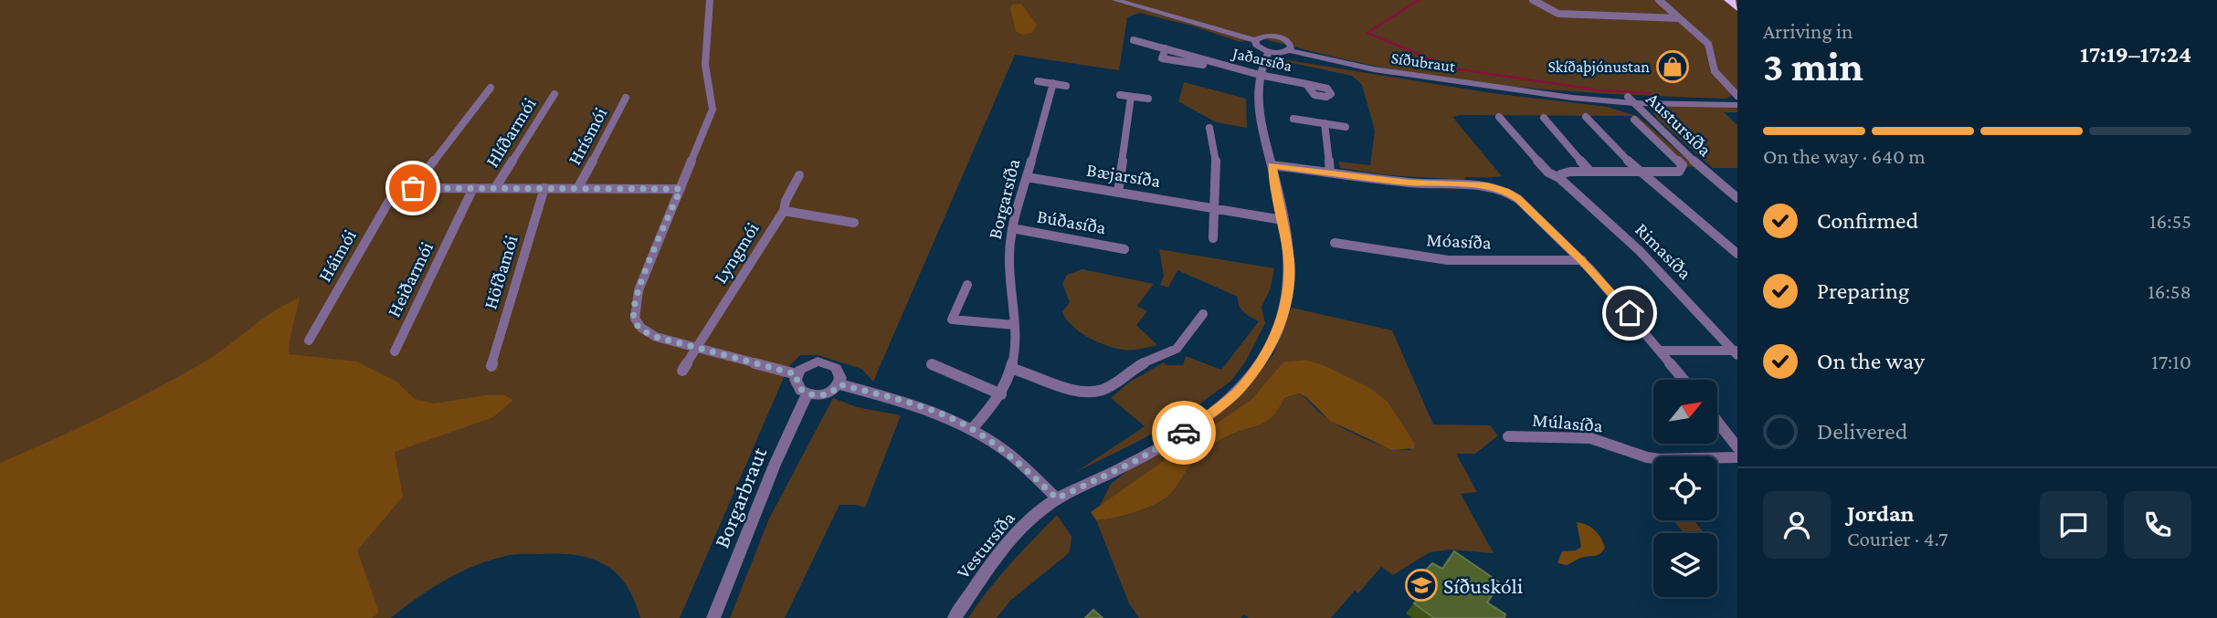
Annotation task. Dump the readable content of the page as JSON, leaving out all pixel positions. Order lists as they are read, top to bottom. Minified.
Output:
{"streets":{"street":["Jaðarsíða","Síðubraut","Austursíða","Hlíðarmói","Hrísmói","Bæjarsíða","Borgarsíða","Búðasíða","Móasíða","Rimasíða","Lyngmói","Háimói","Höfðamói","Heiðarmói","Múlasíða","Borgarbraut","Vestursíða"]},"crossings":[["Jaðarsíða","Vestursíða"],["Síðubraut","Austursíða"],["Bæjarsíða","Borgarsíða"],["Bæjarsíða","Vestursíða"],["Borgarsíða","Búðasíða"]],"places":{"shop":["Skíðaþjónustan"],"school or university":["Síðuskóli"]},"north":"top right","page":{"heading":["3 min","Arriving in","17:19–17:24"],"panel":["Jordan","Courier · 4.7"],"bar":"On the way · 640 m","list":[["Confirmed","16:55"],["Preparing","16:58"],["On the way","17:10"],"Delivered"]}}
